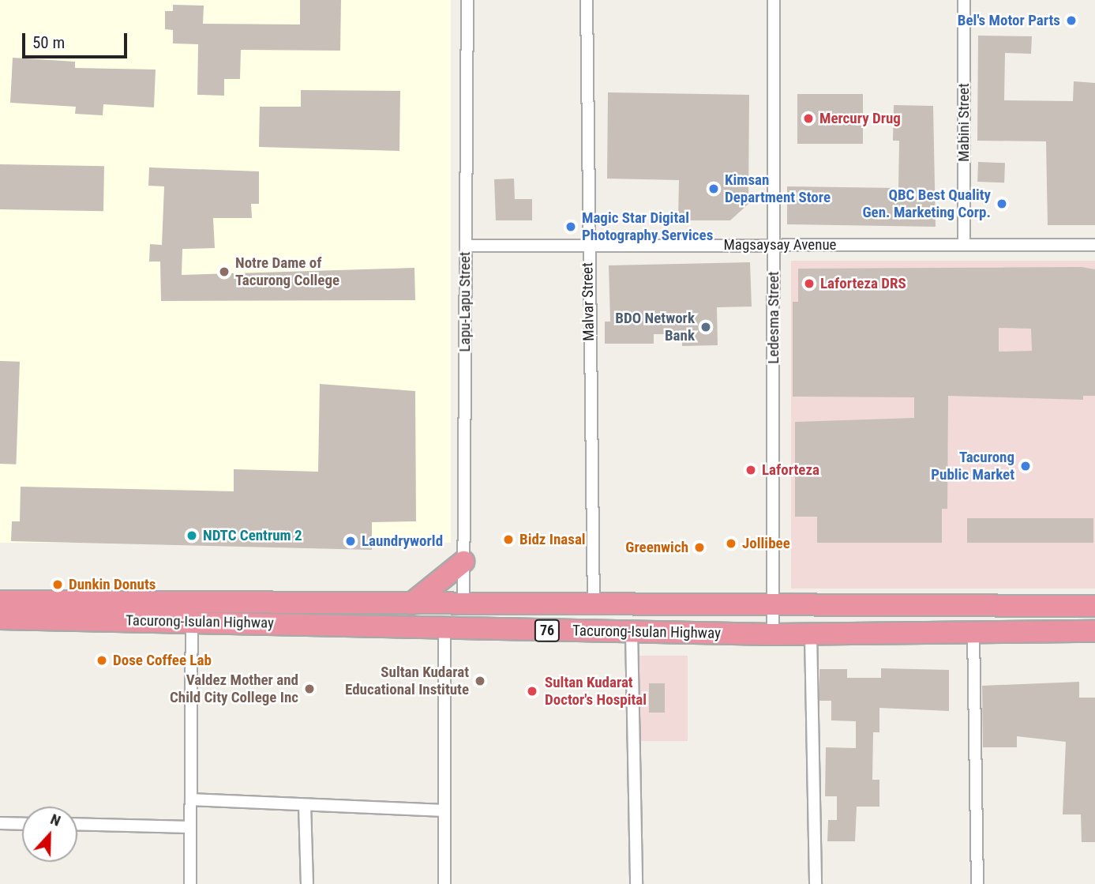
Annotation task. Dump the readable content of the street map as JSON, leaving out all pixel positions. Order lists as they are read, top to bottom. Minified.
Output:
{"streets":{"highway":["Tacurong-Isulan Highway","76"],"street":["Mabini Street","Magsaysay Avenue","Lapu-Lapu Street","Malvar Street","Ledesma Street"]},"crossings":[["Mabini Street","Magsaysay Avenue"],["Magsaysay Avenue","Lapu-Lapu Street"],["Magsaysay Avenue","Malvar Street"],["Magsaysay Avenue","Ledesma Street"],["Lapu-Lapu Street","Tacurong-Isulan Highway"],["Malvar Street","Tacurong-Isulan Highway"],["Ledesma Street","Tacurong-Isulan Highway"]],"places":["Bel's Motor Parts","Mercury Drug","Kimsan Department Store","QBC Best Quality Gen. Marketing Corp.","Magic Star Digital Photography Services","Notre Dame of Tacurong College","Laforteza DRS","BDO Network Bank","Tacurong Public Market","Laforteza","NDTC Centrum 2","Bidz Inasal","Laundryworld","Jollibee","Greenwich","Dunkin Donuts","Dose Coffee Lab","Sultan Kudarat Educational Institute","Valdez Mother and Child City College Inc","Sultan Kudarat Doctor's Hospital"],"scale_bar":"50 m","north":"top"}
